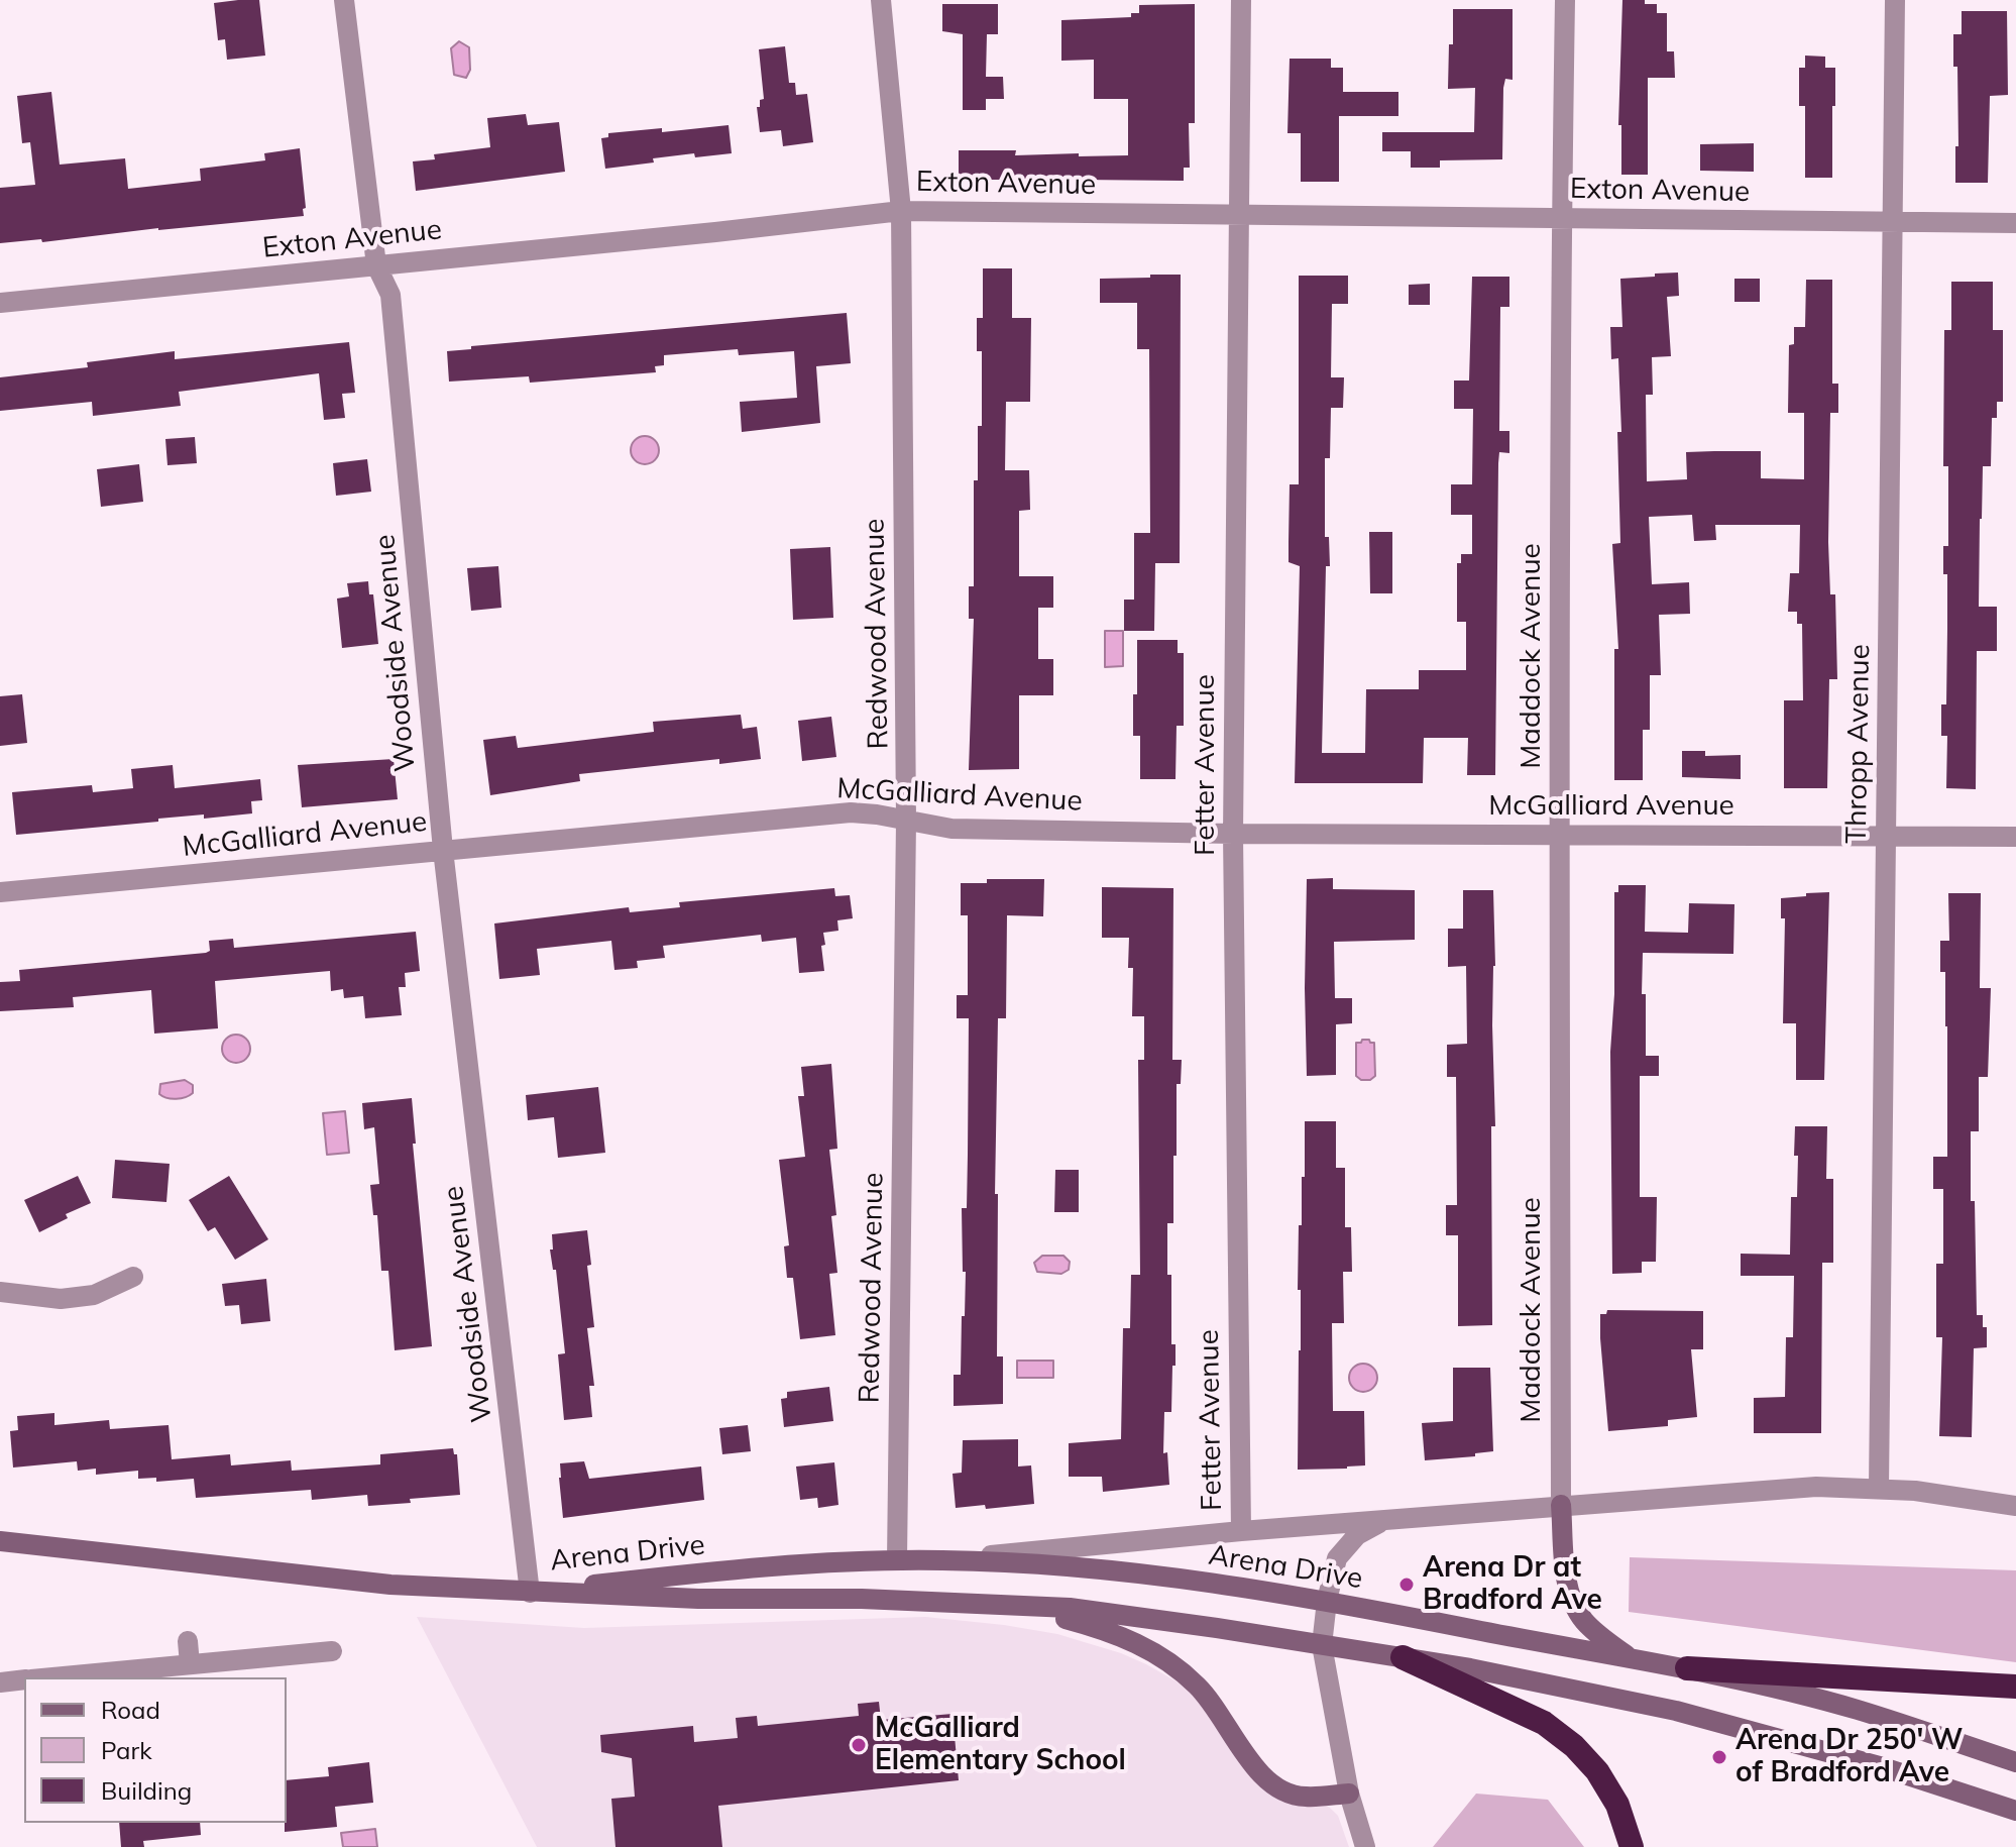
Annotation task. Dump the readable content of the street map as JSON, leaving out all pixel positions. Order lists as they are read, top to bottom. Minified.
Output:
{"streets":{"main road":["Arena Drive"],"street":["Exton Avenue","Redwood Avenue","Woodside Avenue","Maddock Avenue","Thropp Avenue","Fetter Avenue","McGalliard Avenue"]},"crossings":[["Exton Avenue","Redwood Avenue"],["Exton Avenue","Woodside Avenue"],["Exton Avenue","Maddock Avenue"],["Exton Avenue","Thropp Avenue"],["Exton Avenue","Fetter Avenue"],["Redwood Avenue","McGalliard Avenue"],["Redwood Avenue","Arena Drive"],["Woodside Avenue","McGalliard Avenue"],["Woodside Avenue","Arena Drive"],["Maddock Avenue","McGalliard Avenue"],["Thropp Avenue","McGalliard Avenue"],["Fetter Avenue","McGalliard Avenue"]],"places":["Arena Dr at Bradford Ave","McGalliard Elementary School","Arena Dr 250' W of Bradford Ave"],"legend":["Road","Park","Building"]}
